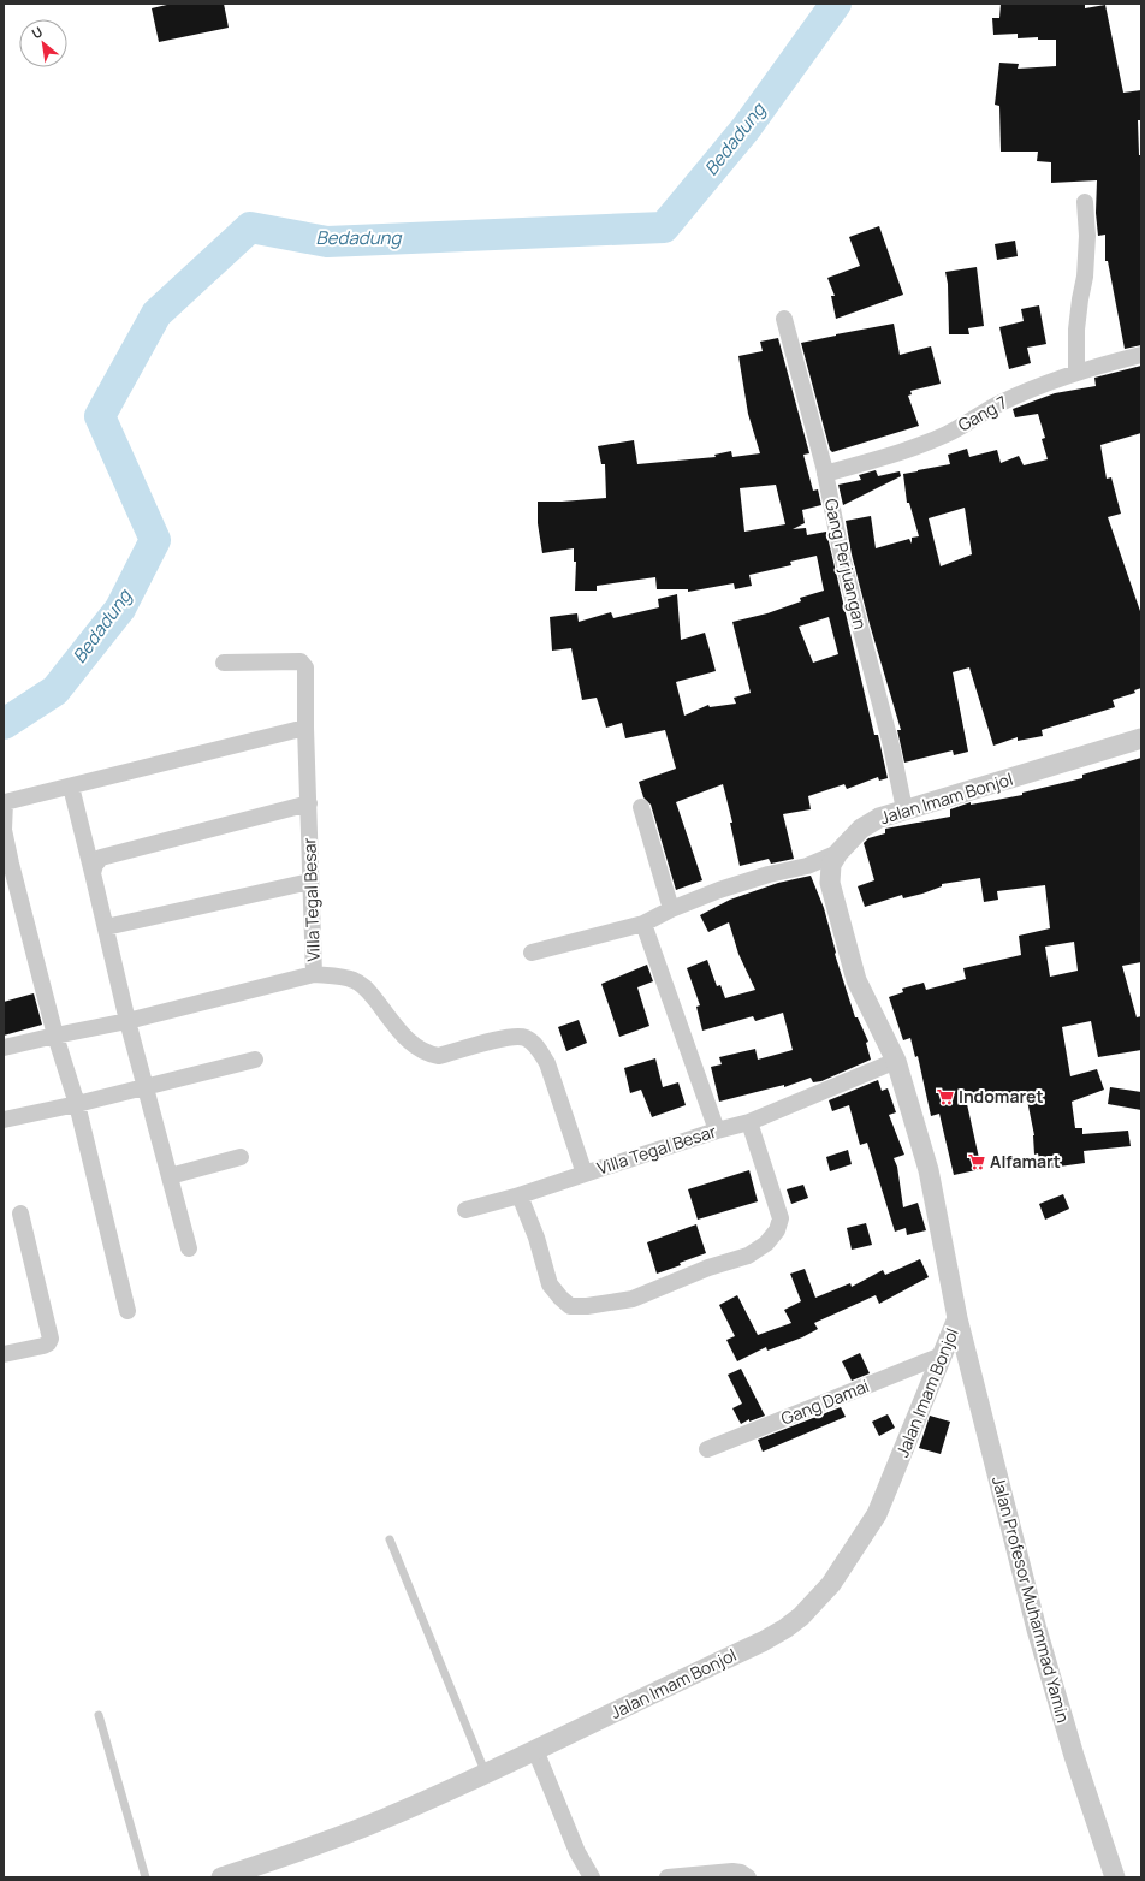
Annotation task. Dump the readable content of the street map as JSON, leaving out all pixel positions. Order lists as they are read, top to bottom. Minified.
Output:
{"streets":{"street":["Gang 7","Gang Perjuangan","Jalan Imam Bonjol","Villa Tegal Besar","Gang Damai","Jalan Profesor Muhammad Yamin"]},"crossings":[["Gang 7","Gang Perjuangan"],["Gang Perjuangan","Jalan Imam Bonjol"],["Jalan Imam Bonjol","Villa Tegal Besar"],["Jalan Imam Bonjol","Gang Damai"],["Jalan Imam Bonjol","Jalan Profesor Muhammad Yamin"]],"water":["Bedadung"],"places":{"supermarket":["Indomaret","Alfamart"]},"north":"top left"}
